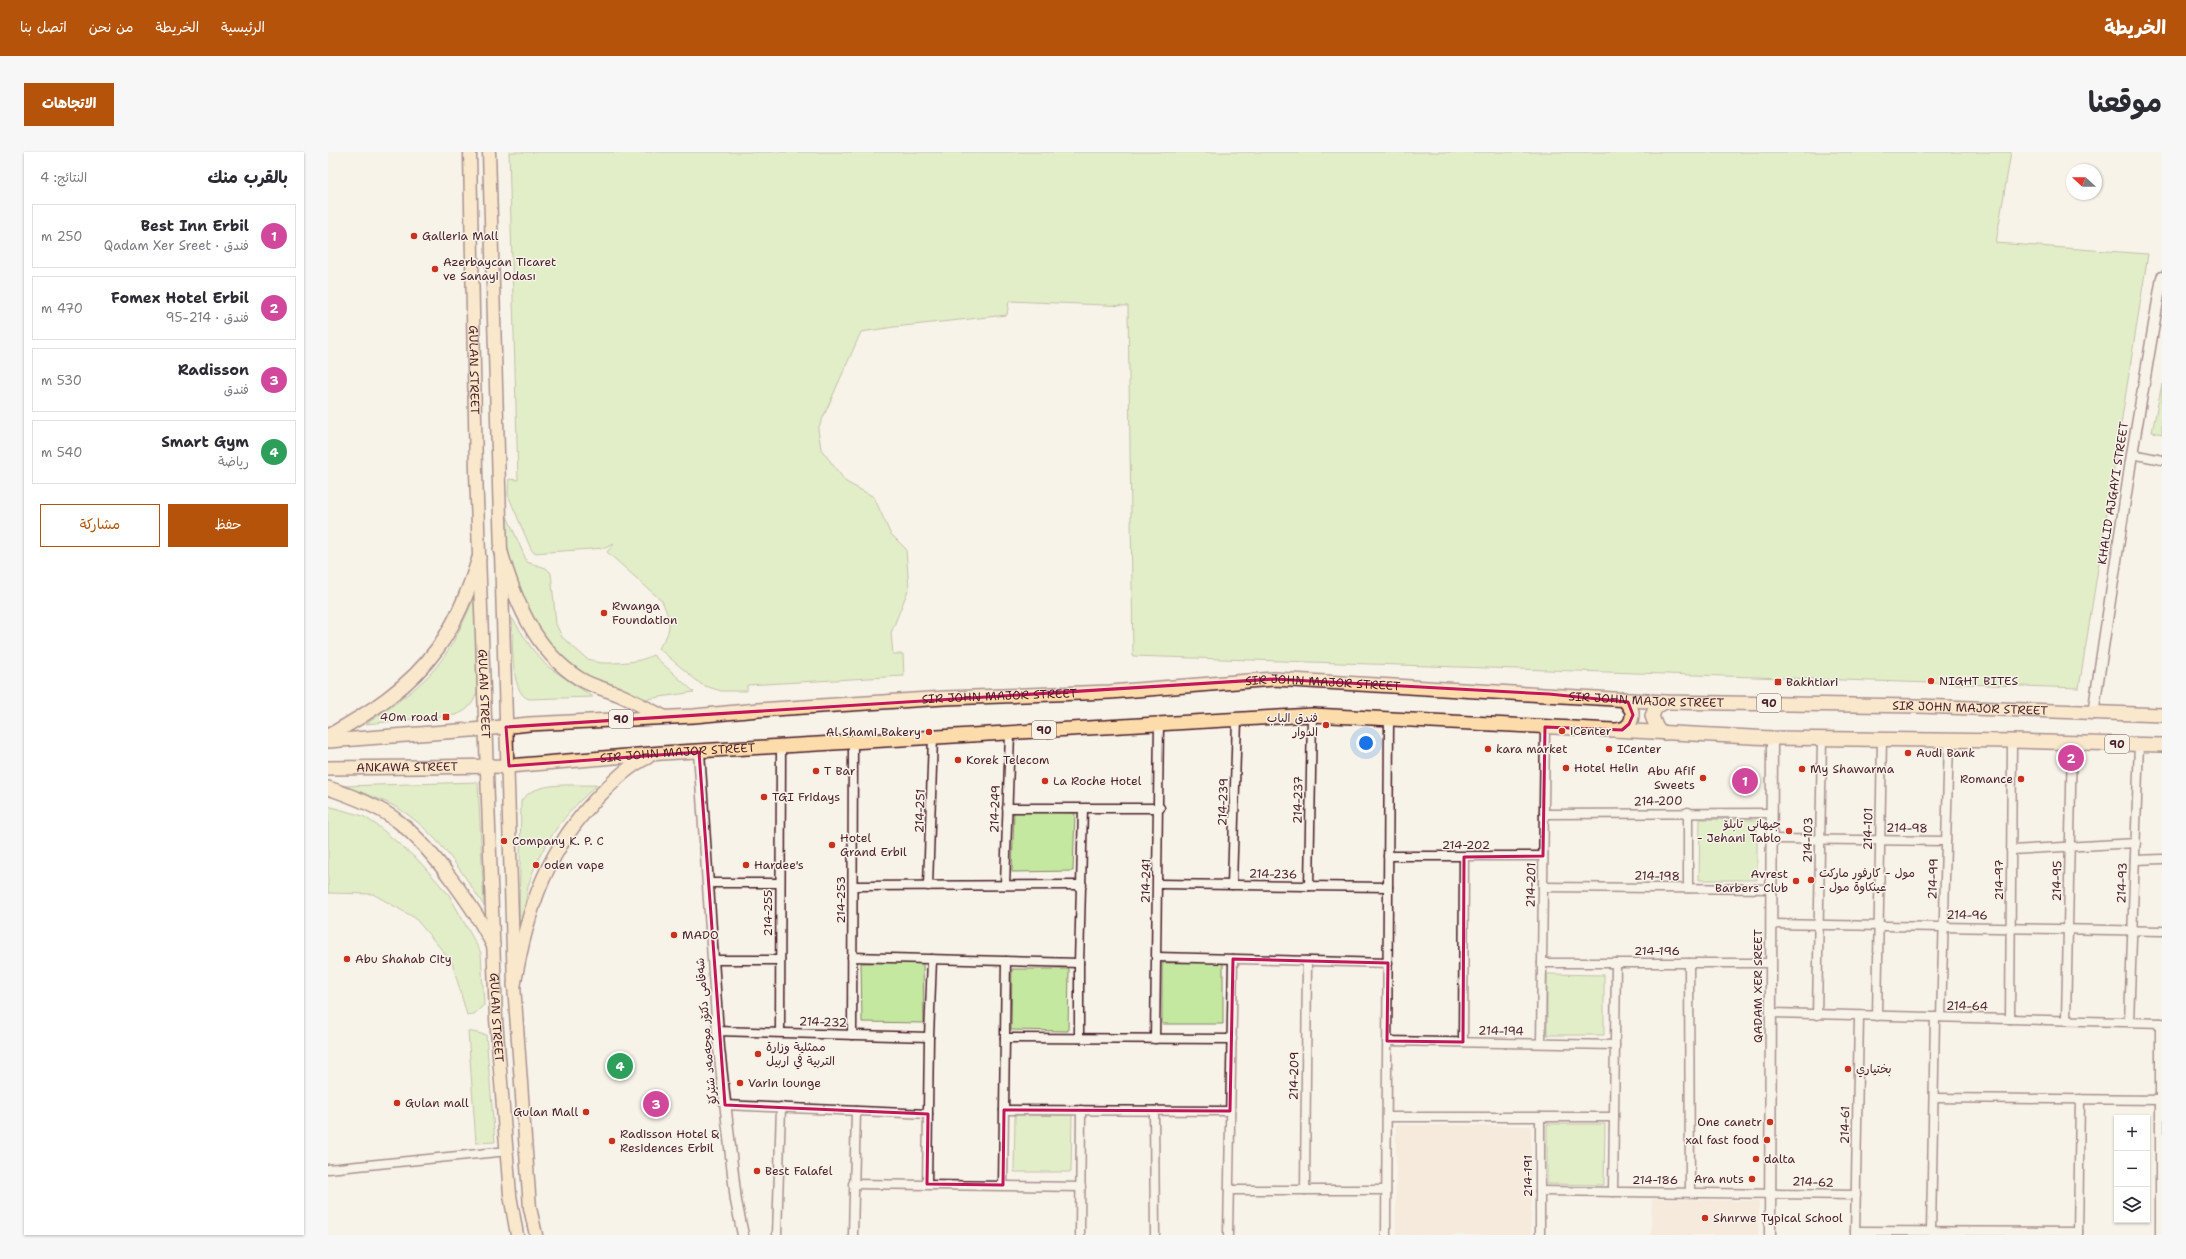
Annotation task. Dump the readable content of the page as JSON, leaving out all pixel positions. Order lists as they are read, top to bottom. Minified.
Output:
{"streets":{"highway":["SIR JOHN MAJOR STREET","90","ANKAWA STREET"],"main road":["GULAN STREET"],"street":["KHALID AJGAYI STREET","214-237","214-200","214-239","214-249","214-251","214-98","214-101","214-103","214-202","214-236","214-198","214-99","214-97","214-241","214-95","214-93","214-201","214-253","214-255","214-96","214-196","QADAM XER SREET","214-64","214-232","شەقامی دکتۆر موحەمەد شێرکۆ","214-194","214-209","214-61","214-191","214-186","214-62"]},"crossings":[["GULAN STREET","SIR JOHN MAJOR STREET"],["GULAN STREET","90"],["GULAN STREET","ANKAWA STREET"],["KHALID AJGAYI STREET","SIR JOHN MAJOR STREET"],["SIR JOHN MAJOR STREET","90"],["SIR JOHN MAJOR STREET","ANKAWA STREET"],["SIR JOHN MAJOR STREET","214-237"],["SIR JOHN MAJOR STREET","214-239"],["SIR JOHN MAJOR STREET","214-249"],["SIR JOHN MAJOR STREET","214-251"],["SIR JOHN MAJOR STREET","214-101"],["SIR JOHN MAJOR STREET","214-103"],["SIR JOHN MAJOR STREET","214-99"],["SIR JOHN MAJOR STREET","214-97"],["SIR JOHN MAJOR STREET","214-241"],["SIR JOHN MAJOR STREET","214-95"],["SIR JOHN MAJOR STREET","214-93"],["SIR JOHN MAJOR STREET","214-201"],["SIR JOHN MAJOR STREET","214-253"],["SIR JOHN MAJOR STREET","214-255"],["SIR JOHN MAJOR STREET","QADAM XER SREET"],["SIR JOHN MAJOR STREET","شەقامی دکتۆر موحەمەد شێرکۆ"],["214-237","214-236"],["214-200","214-201"],["214-200","QADAM XER SREET"],["214-239","214-236"],["214-98","214-101"],["214-98","214-103"],["214-98","214-99"],["214-98","QADAM XER SREET"],["214-101","214-96"],["214-101","214-64"],["214-103","214-96"],["214-103","214-64"],["214-202","214-201"],["214-236","214-241"],["214-198","214-201"],["214-198","QADAM XER SREET"],["214-99","214-96"],["214-99","214-64"],["214-97","214-96"],["214-97","214-64"],["214-95","214-96"],["214-95","214-64"],["214-93","214-96"],["214-93","214-64"],["214-201","214-196"],["214-201","214-194"],["214-253","214-232"],["214-255","214-232"],["214-96","QADAM XER SREET"],["214-196","QADAM XER SREET"],["QADAM XER SREET","214-64"],["QADAM XER SREET","214-186"],["QADAM XER SREET","214-62"],["214-64","214-61"],["214-232","شەقامی دکتۆر موحەمەد شێرکۆ"],["214-61","214-62"],["214-191","214-186"],["214-186","214-62"]],"places":{"other":["Galleria Mall","Azerbaycan Ticaret ve Sanayi Odası","Rwanga Foundation","NIGHT BITES","فندق الباب الدوار","iCenter","Al Shami Bakery","kara market","ICenter","Audi Bank","Korek Telecom","Hotel Helin","My Shawarma","T Bar","Abu Afif Sweets","Romance","La Roche Hotel","TGI Fridays","جیهانی تابلۆ - Jehani Tablo","Company K. P. C","Hotel Grand Erbil","oden vape","Hardee's","مول - كارفور ماركت - عينكاوة مول","Avrest Barbers Club","MADO","Abu Shahab City","ممثلية وزارة التربية في اربيل","بختياري","Varin lounge","Gulan mall","Gulan Mall","One canetr","xal fast food","Radisson Hotel & Residences Erbil","dalta","Best Falafel","Ara nuts","Shnrwe Typical School"],"transit":["Bakhtiari","40m road"]},"north":"left","page":{"header":"الخريطة","nav":["الرئيسية","الخريطة","من نحن","اتصل بنا"],"title":"موقعنا","buttons":["الاتجاهات",["حفظ","مشاركة"]],"heading":["بالقرب منك","النتائج: 4"],"list":[{"mark":"1","name":"Best Inn Erbil","note":"فندق · Qadam Xer Sreet","value":"250 m"},{"mark":"2","name":"Fomex Hotel Erbil","note":"فندق · 214-95","value":"470 m"},{"mark":"3","name":"Radisson","note":"فندق","value":"530 m"},{"mark":"4","name":"Smart Gym","note":"رياضة","value":"540 m"}],"pins":["2","1","4","3"],"map_buttons":["+","−"]}}
